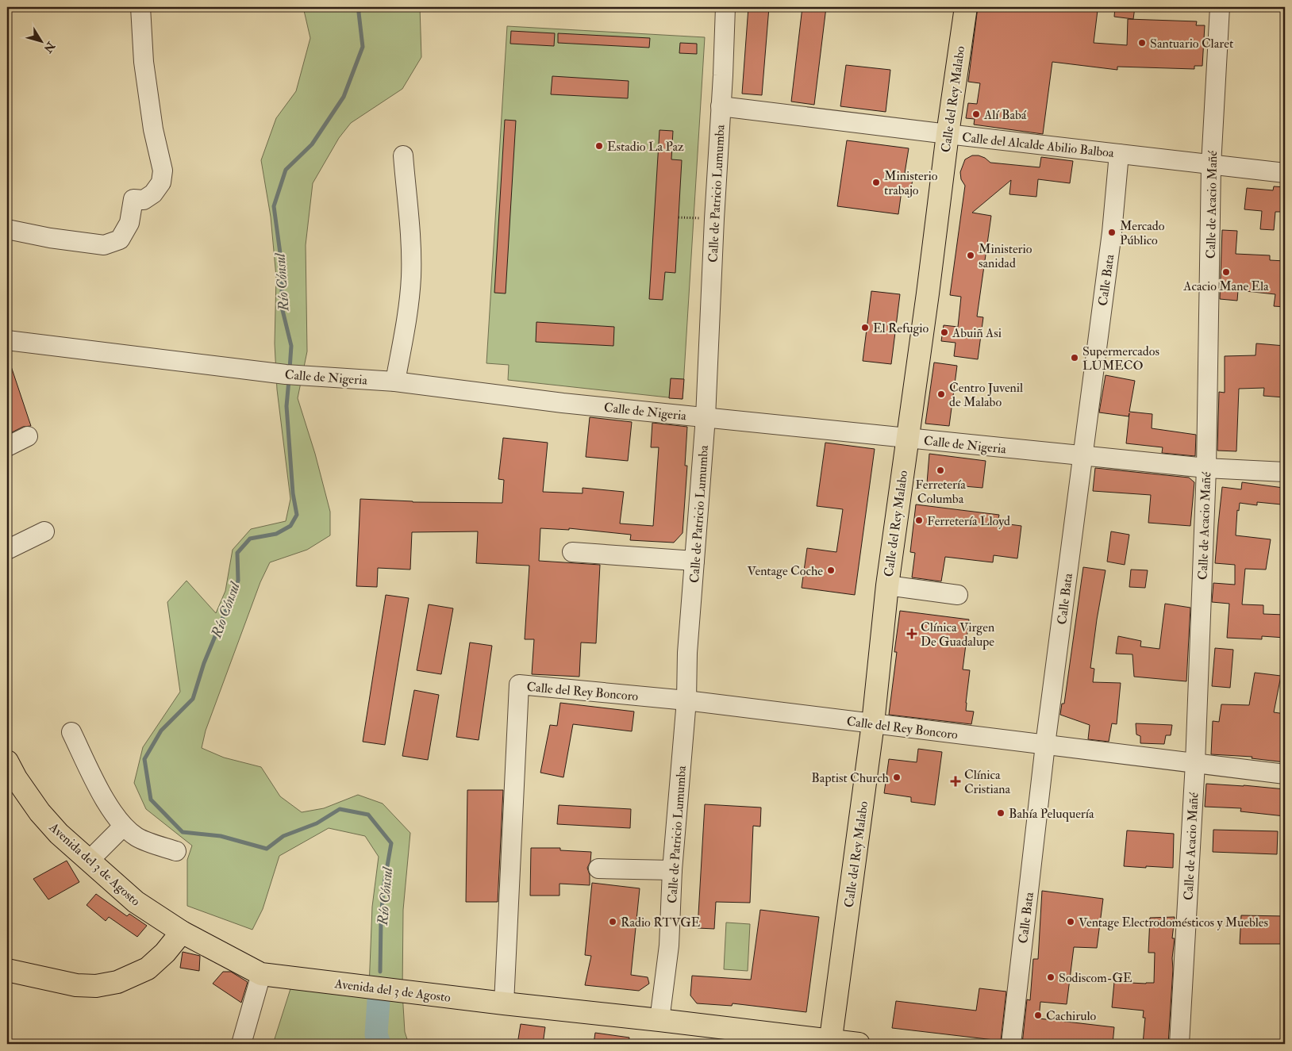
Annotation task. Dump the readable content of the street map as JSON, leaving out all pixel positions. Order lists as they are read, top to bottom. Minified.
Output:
{"streets":{"main road":["Calle del Rey Malabo","Avenida del 3 de Agosto"],"street":["Calle del Alcalde Abilio Balboa","Calle de Patricio Lumumba","Calle de Acacio Mañé","Calle Bata","Calle de Nigeria","Calle del Rey Boncoro"]},"crossings":[["Calle del Rey Malabo","Calle del Alcalde Abilio Balboa"],["Calle del Rey Malabo","Calle de Nigeria"],["Calle del Rey Malabo","Calle del Rey Boncoro"],["Calle del Rey Malabo","Avenida del 3 de Agosto"],["Calle del Alcalde Abilio Balboa","Calle de Patricio Lumumba"],["Calle del Alcalde Abilio Balboa","Calle de Acacio Mañé"],["Calle del Alcalde Abilio Balboa","Calle Bata"],["Calle de Patricio Lumumba","Calle de Nigeria"],["Calle de Patricio Lumumba","Calle del Rey Boncoro"],["Calle de Patricio Lumumba","Avenida del 3 de Agosto"],["Calle de Acacio Mañé","Calle de Nigeria"],["Calle de Acacio Mañé","Calle del Rey Boncoro"],["Calle Bata","Calle de Nigeria"],["Calle Bata","Calle del Rey Boncoro"],["Calle del Rey Boncoro","Avenida del 3 de Agosto"]],"water":["Río Cónsul"],"places":{"other":["Santuario Claret","Alí Babá","Estadio La Paz","Ministerio trabajo","Mercado Público","Ministerio sanidad","Acacio Mane Ela","El Refugio","Abuiñ Asi","Supermercados LUMECO","Centro Juvenil de Malabo","Ferretería Columba","Ferretería Lloyd","Ventage Coche","Baptist Church","Bahía Peluquería","Radio RTVGE","Ventage Electrodomésticos y Muebles","Sodiscom-GE","Cachirulo"],"health":["Clínica Virgen De Guadalupe","Clínica Cristiana"]},"north":"bottom right"}
